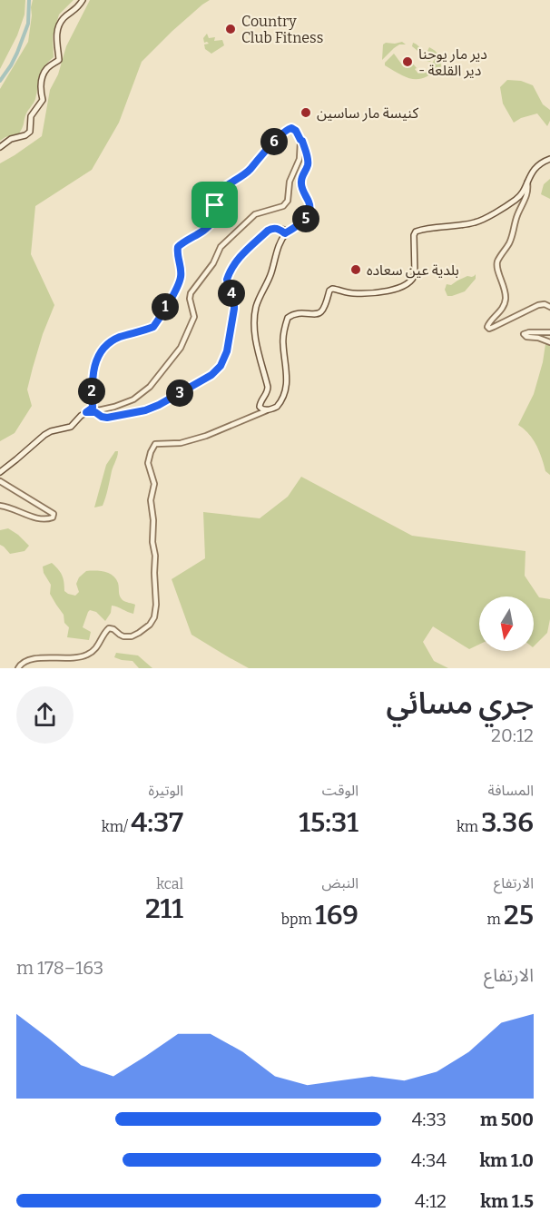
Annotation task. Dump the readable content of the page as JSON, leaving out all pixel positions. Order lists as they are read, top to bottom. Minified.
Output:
{"places":["Country Club Fitness","دير مار يوحنا - دير القلعة","كنيسة مار ساسين","بلدية عين سعاده"],"north":"bottom","page":{"pins":["6","5","4","1","2","3"],"heading":["جري مسائي","20:12"],"stats":[["المسافة","3.36 km"],["الوقت","15:31"],["الوتيرة","4:37 /km"],["الارتفاع","25 m"],["النبض","169 bpm"],["kcal","211"]],"chart":["الارتفاع","163–178 m"],"list":[{"name":"500 m","note":"4:33"},{"name":"1.0 km","note":"4:34"},{"name":"1.5 km","note":"4:12"}]}}
